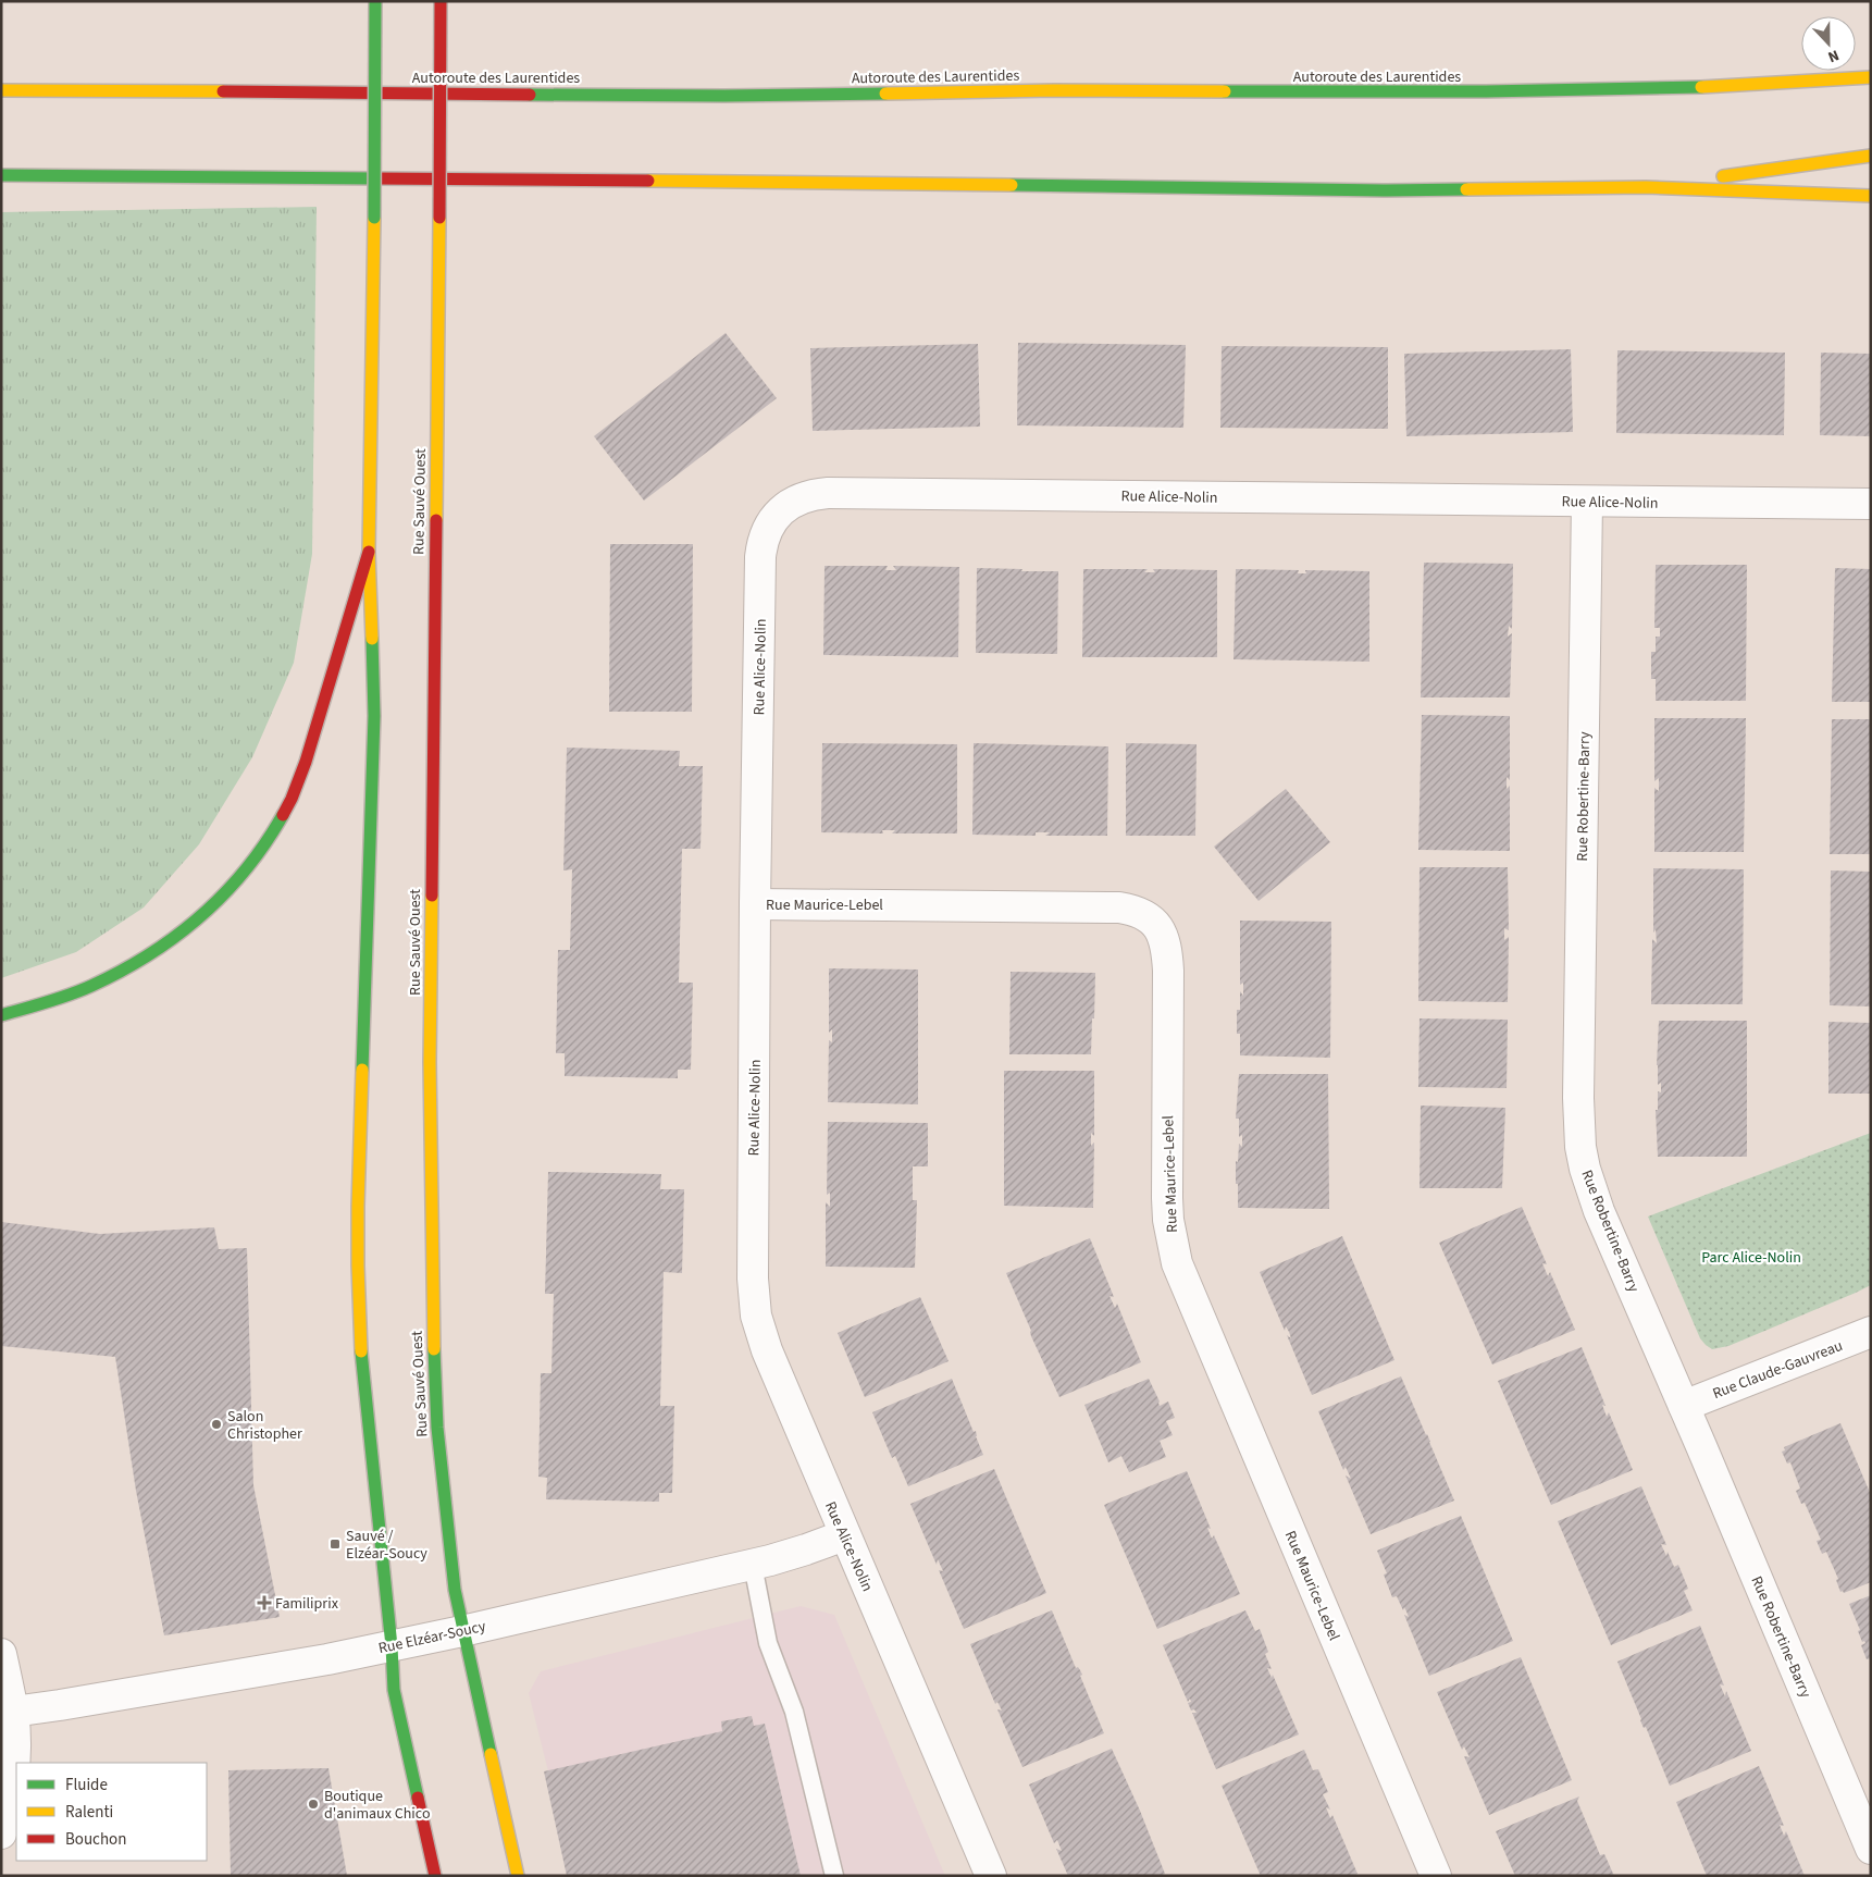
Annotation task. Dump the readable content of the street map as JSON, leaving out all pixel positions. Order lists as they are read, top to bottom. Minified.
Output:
{"streets":{"main road":["Autoroute des Laurentides","Rue Sauvé Ouest"],"street":["Rue Alice-Nolin","Rue Robertine-Barry","Rue Maurice-Lebel","Rue Claude-Gauvreau","Rue Elzéar-Soucy"]},"crossings":[["Rue Alice-Nolin","Rue Robertine-Barry"],["Rue Alice-Nolin","Rue Maurice-Lebel"],["Rue Alice-Nolin","Rue Elzéar-Soucy"],["Rue Sauvé Ouest","Rue Elzéar-Soucy"],["Rue Robertine-Barry","Rue Claude-Gauvreau"]],"parks":["Parc Alice-Nolin"],"places":{"other":["Salon Christopher","Boutique d'animaux Chico"],"transit":["Sauvé / Elzéar-Soucy"],"health":["Familiprix"]},"legend":["Fluide","Ralenti","Bouchon"],"north":"bottom"}
